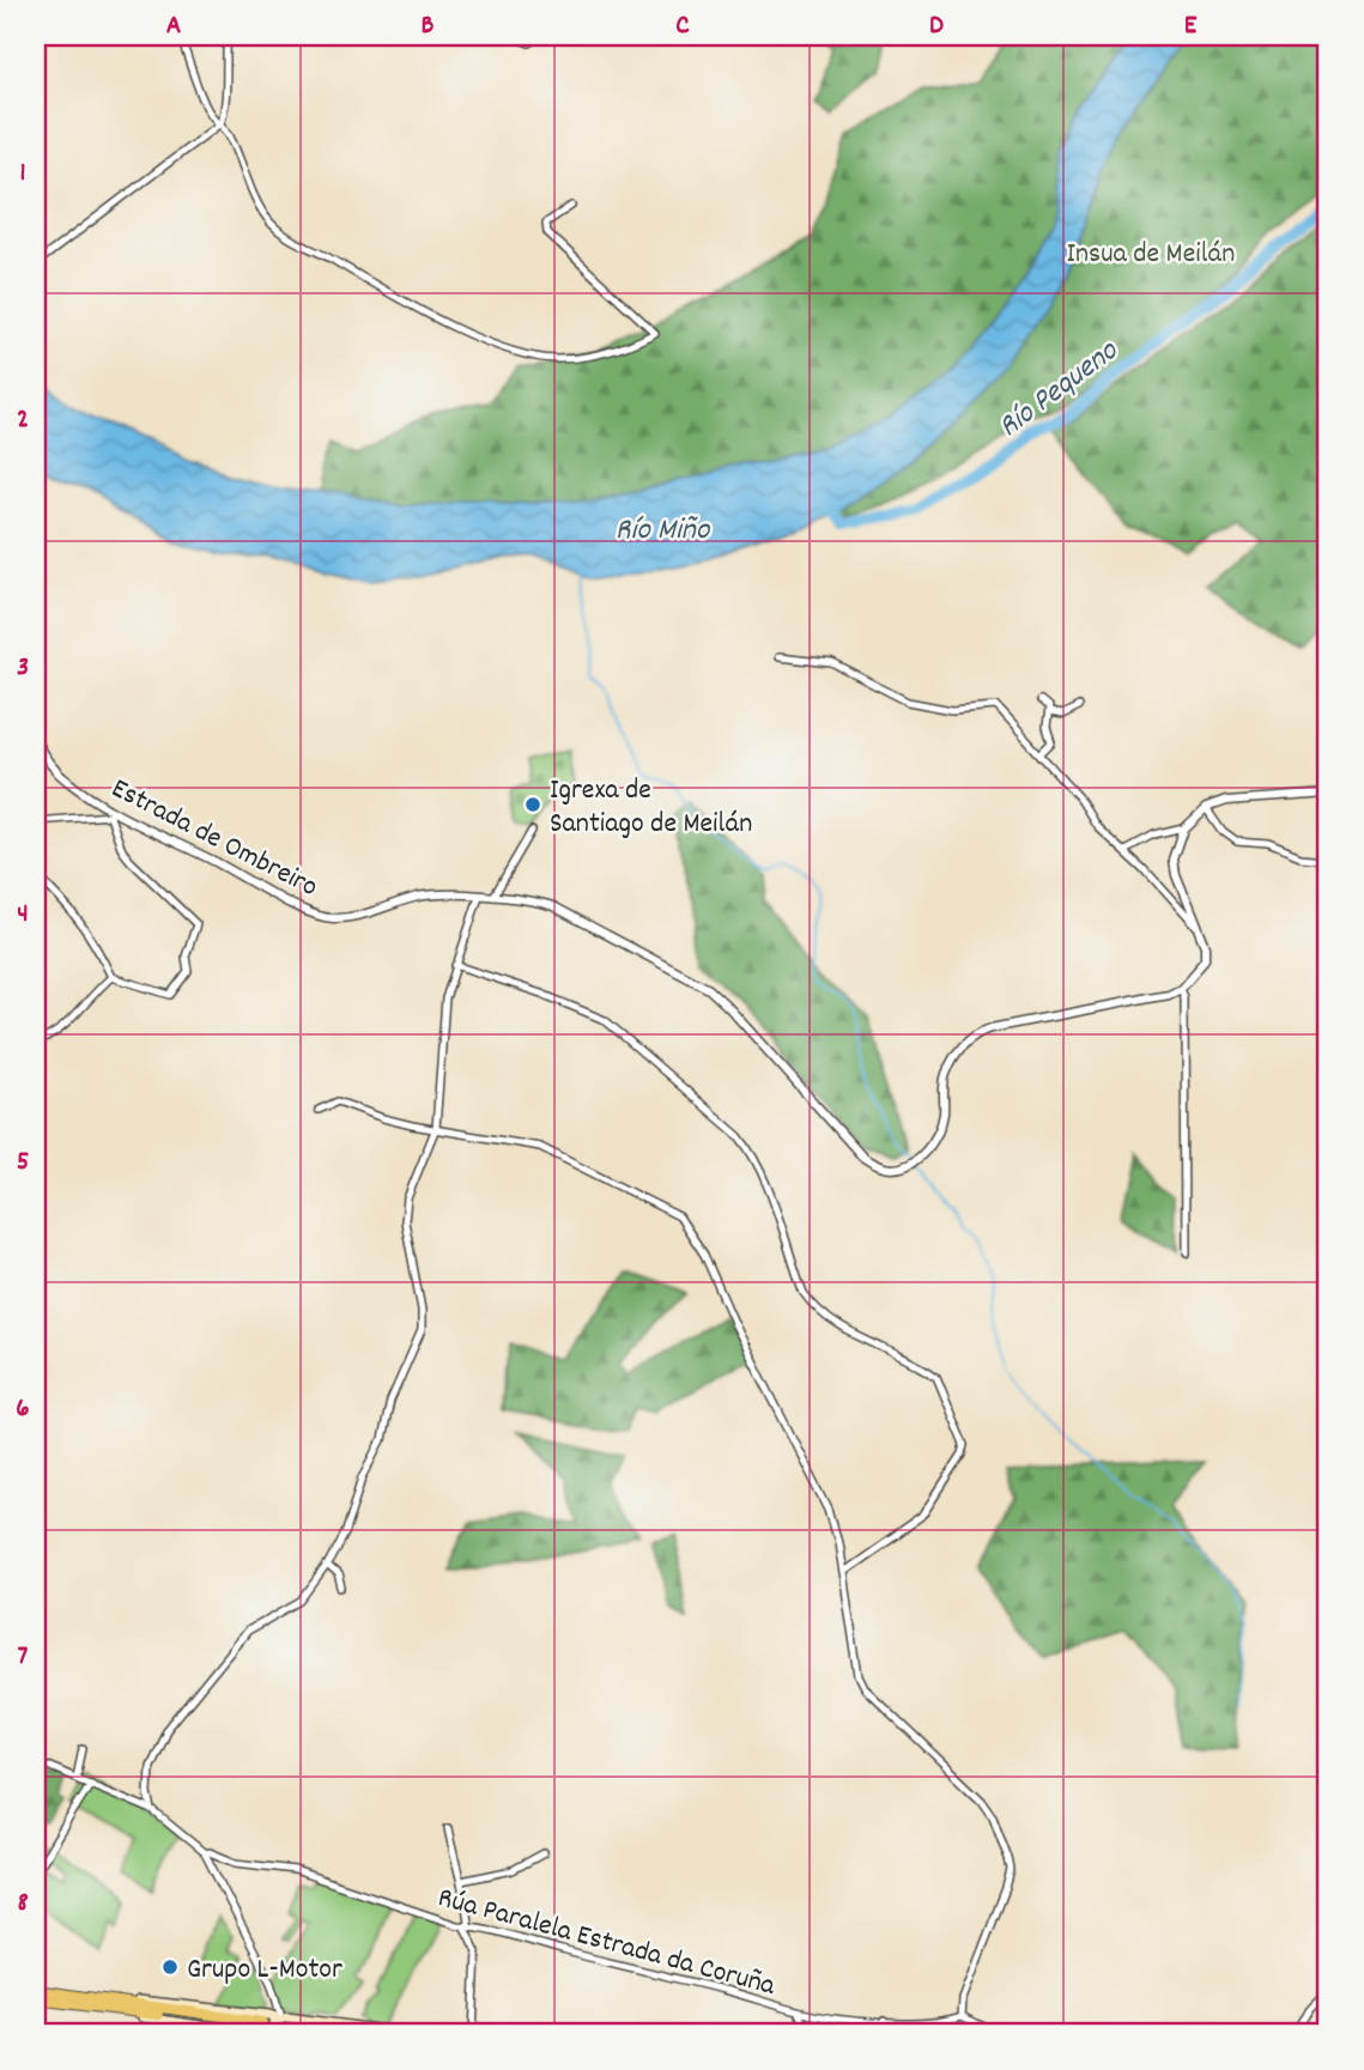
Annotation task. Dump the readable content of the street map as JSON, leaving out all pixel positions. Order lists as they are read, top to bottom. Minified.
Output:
{"streets":{"street":["Estrada de Ombreiro","Rúa Paralela Estrada da Coruña"]},"water":["Río Pequeno","Río Miño"],"parks":["Insua de Meilán"],"places":["Igrexa de Santiago de Meilán","Grupo L-Motor"],"grid":{"columns":["A","B","C","D","E"],"rows":["1","2","3","4","5","6","7","8"]}}
